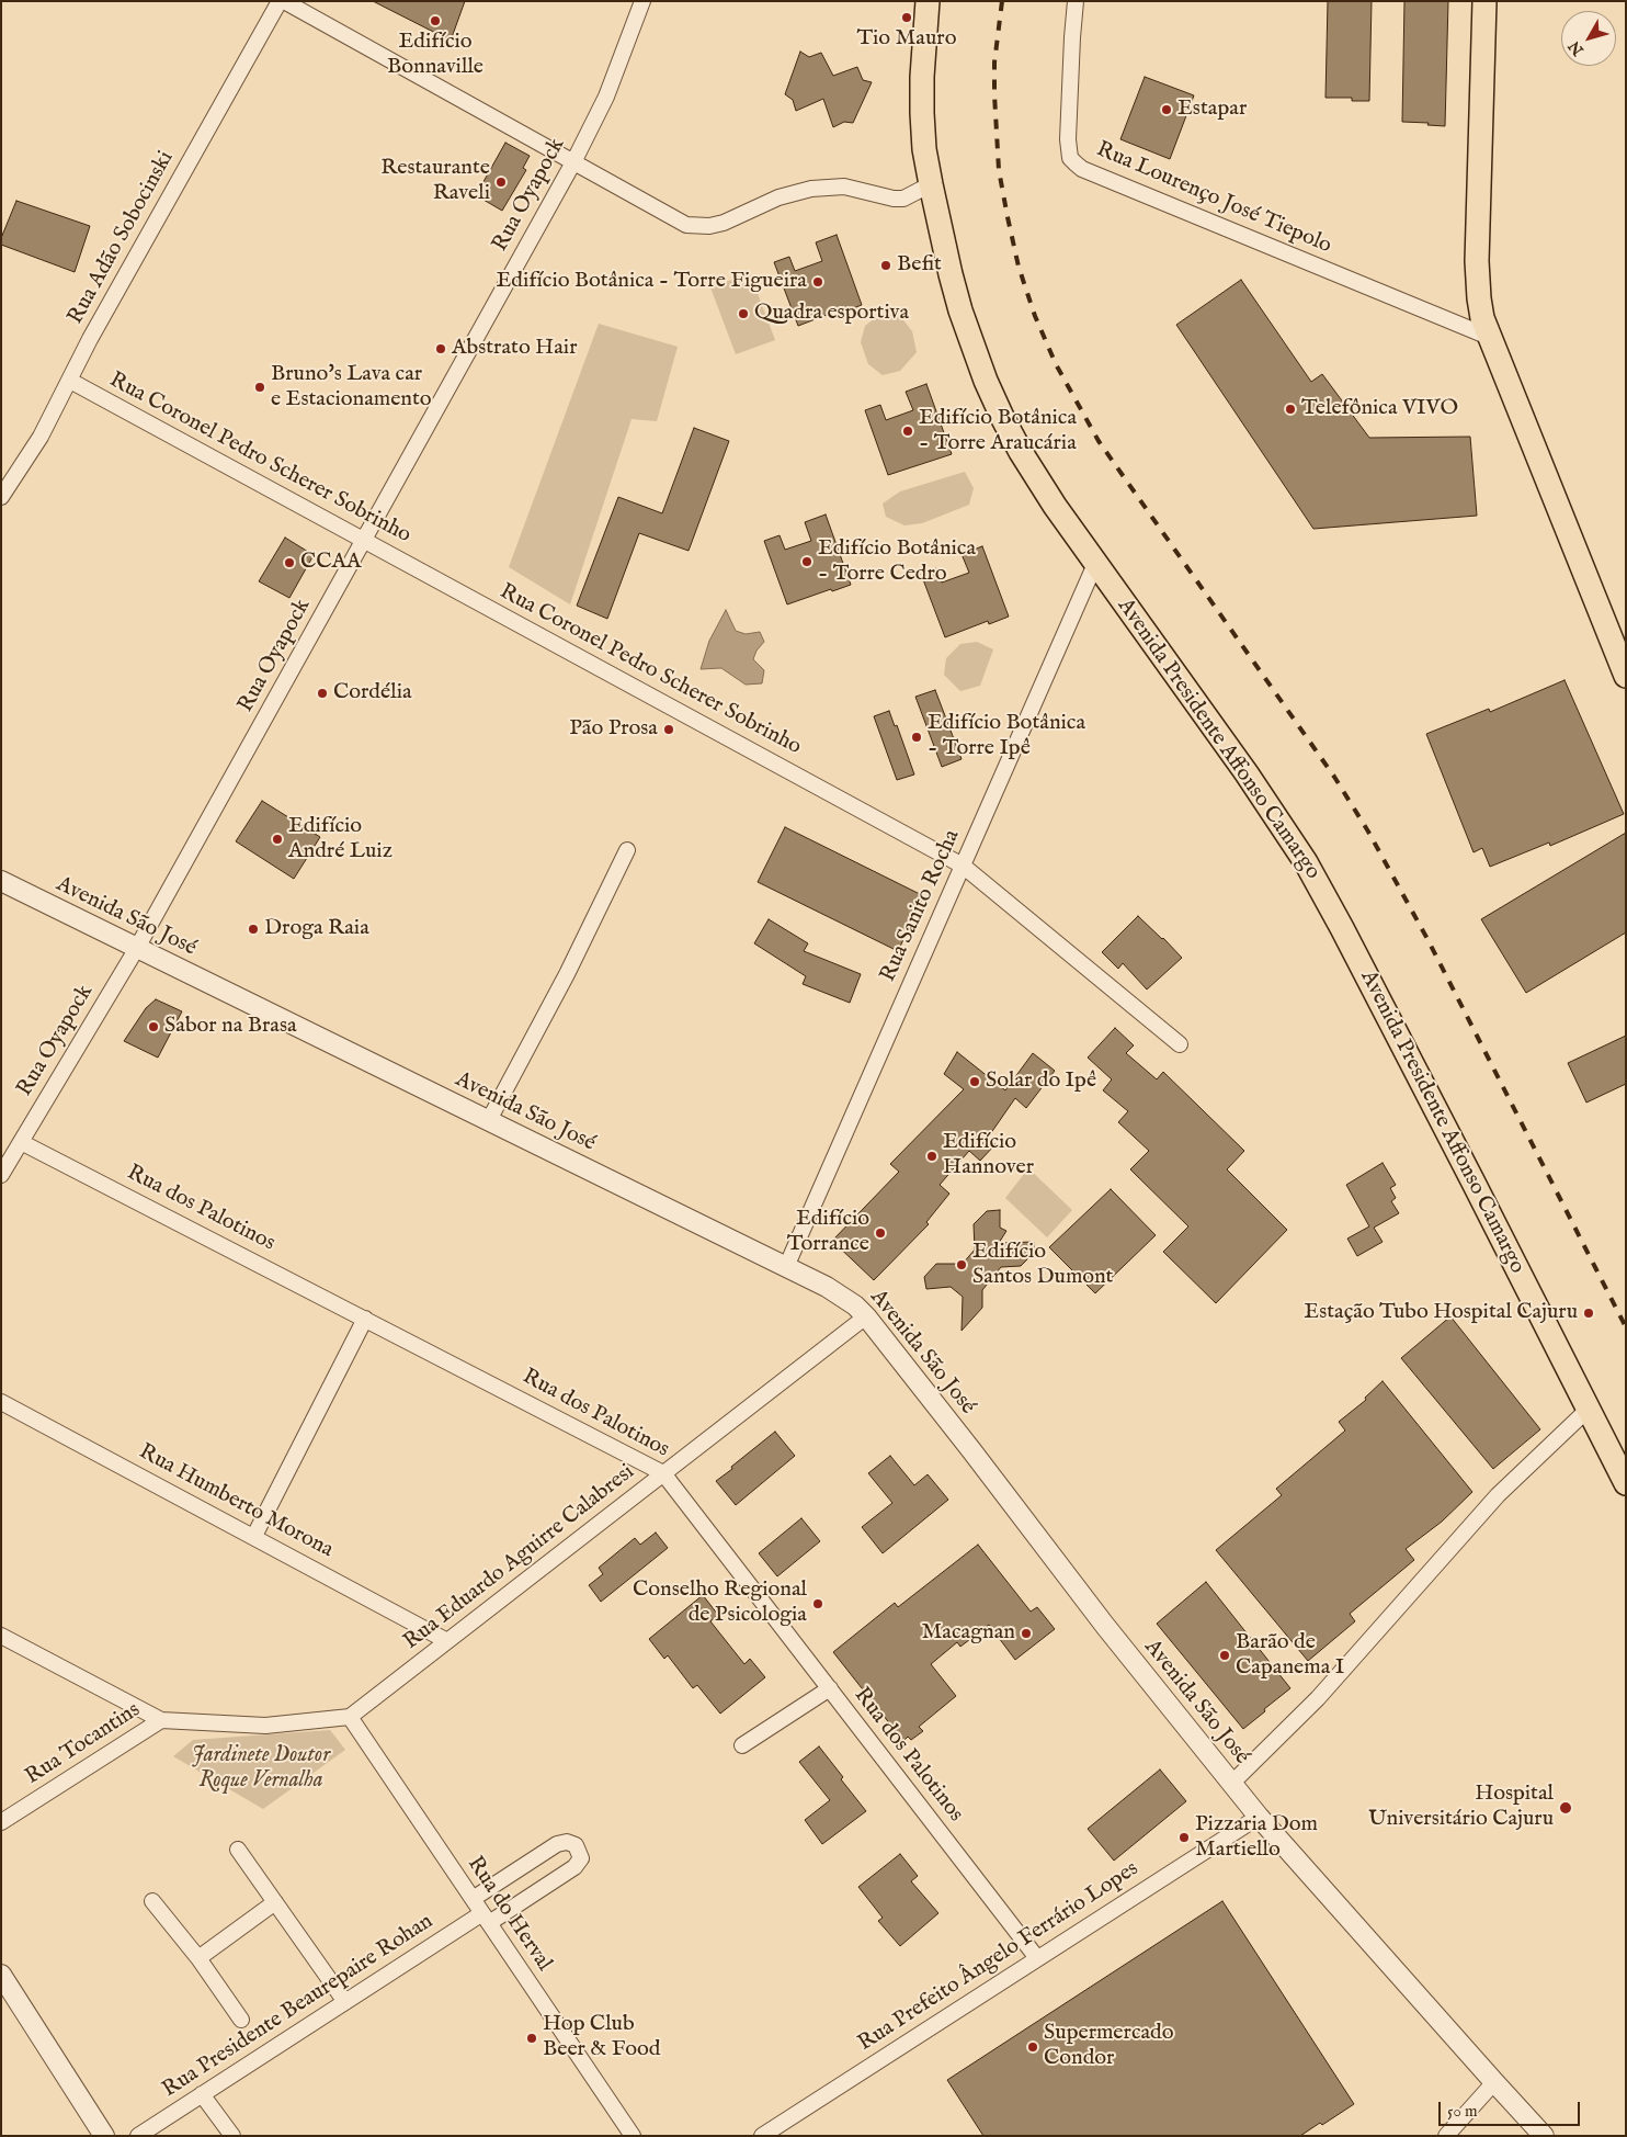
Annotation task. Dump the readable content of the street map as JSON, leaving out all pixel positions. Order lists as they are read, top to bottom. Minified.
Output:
{"streets":{"main road":["Avenida Presidente Affonso Camargo"],"street":["Rua Oyapock","Rua Lourenço José Tiepolo","Rua Adão Sobocinski","Rua Coronel Pedro Scherer Sobrinho","Rua Sanito Rocha","Avenida São José","Rua dos Palotinos","Rua Humberto Morona","Rua Eduardo Aguirre Calabresi","Rua Tocantins","Rua do Herval","Rua Prefeito Ângelo Ferrário Lopes","Rua Presidente Beaurepaire Rohan"]},"crossings":[["Rua Oyapock","Rua Coronel Pedro Scherer Sobrinho"],["Rua Oyapock","Avenida São José"],["Rua Oyapock","Rua dos Palotinos"],["Rua Adão Sobocinski","Rua Coronel Pedro Scherer Sobrinho"],["Rua Coronel Pedro Scherer Sobrinho","Rua Sanito Rocha"],["Avenida Presidente Affonso Camargo","Rua Sanito Rocha"],["Rua Sanito Rocha","Avenida São José"],["Avenida São José","Rua Eduardo Aguirre Calabresi"],["Avenida São José","Rua Prefeito Ângelo Ferrário Lopes"],["Rua dos Palotinos","Rua Eduardo Aguirre Calabresi"],["Rua dos Palotinos","Rua Prefeito Ângelo Ferrário Lopes"],["Rua Humberto Morona","Rua Eduardo Aguirre Calabresi"],["Rua Eduardo Aguirre Calabresi","Rua do Herval"],["Rua do Herval","Rua Presidente Beaurepaire Rohan"]],"parks":["Jardinete Doutor Roque Vernalha"],"places":["Tio Mauro","Edifício Bonnaville","Estapar","Restaurante Raveli","Befit","Edifício Botânica - Torre Figueira","Quadra esportiva","Abstrato Hair","Bruno's Lava car e Estacionamento","Telefônica VIVO","Edifício Botânica - Torre Araucária","Edifício Botânica - Torre Cedro","CCAA","Cordélia","Pão Prosa","Edifício Botânica - Torre Ipê","Edifício André Luiz","Droga Raia","Sabor na Brasa","Solar do Ipê","Edifício Hannover","Edifício Torrance","Edifício Santos Dumont","Estação Tubo Hospital Cajuru","Conselho Regional de Psicologia","Macagnan","Barão de Capanema I","Hospital Universitário Cajuru","Pizzaria Dom Martiello","Hop Club Beer & Food","Supermercado Condor"],"scale_bar":"50 m","north":"bottom left"}
